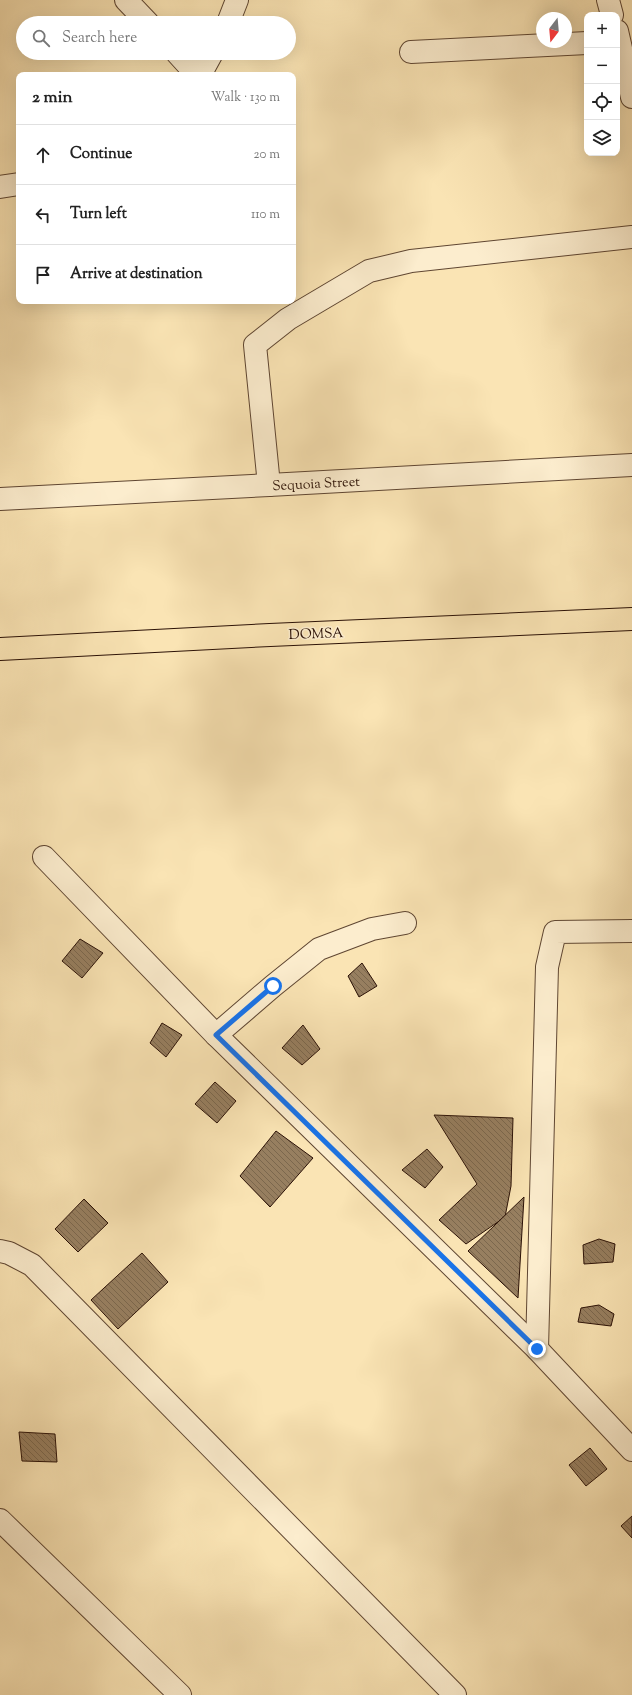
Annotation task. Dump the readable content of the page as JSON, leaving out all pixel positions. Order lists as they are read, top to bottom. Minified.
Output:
{"streets":{"main road":["DOMSA"],"street":["Sequoia Street"]},"north":"bottom","page":{"map_buttons":["+","−"],"search":"Search here","heading":["2 min","Walk · 130 m"],"list":[["Continue","20 m"],["Turn left","110 m"],"Arrive at destination"]}}
